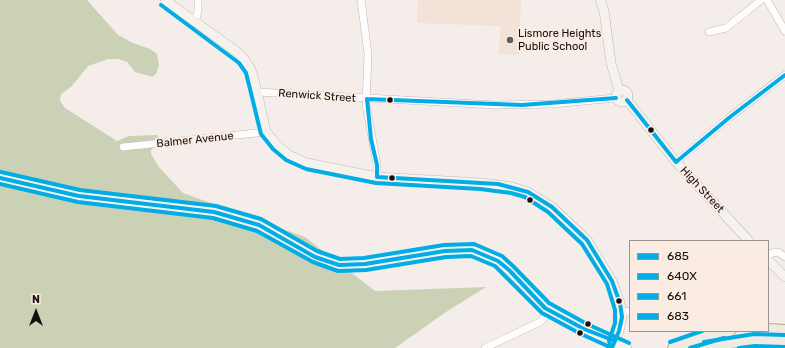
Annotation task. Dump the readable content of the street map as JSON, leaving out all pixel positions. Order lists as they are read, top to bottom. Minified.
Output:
{"streets":{"street":["Renwick Street","Balmer Avenue","High Street"]},"crossings":[["Renwick Street","High Street"]],"places":["Lismore Heights Public School"],"lines":["transit line 683","transit line 685","transit line 661","transit line 640X"],"legend":["685","640X","661","683"],"north":"top"}
